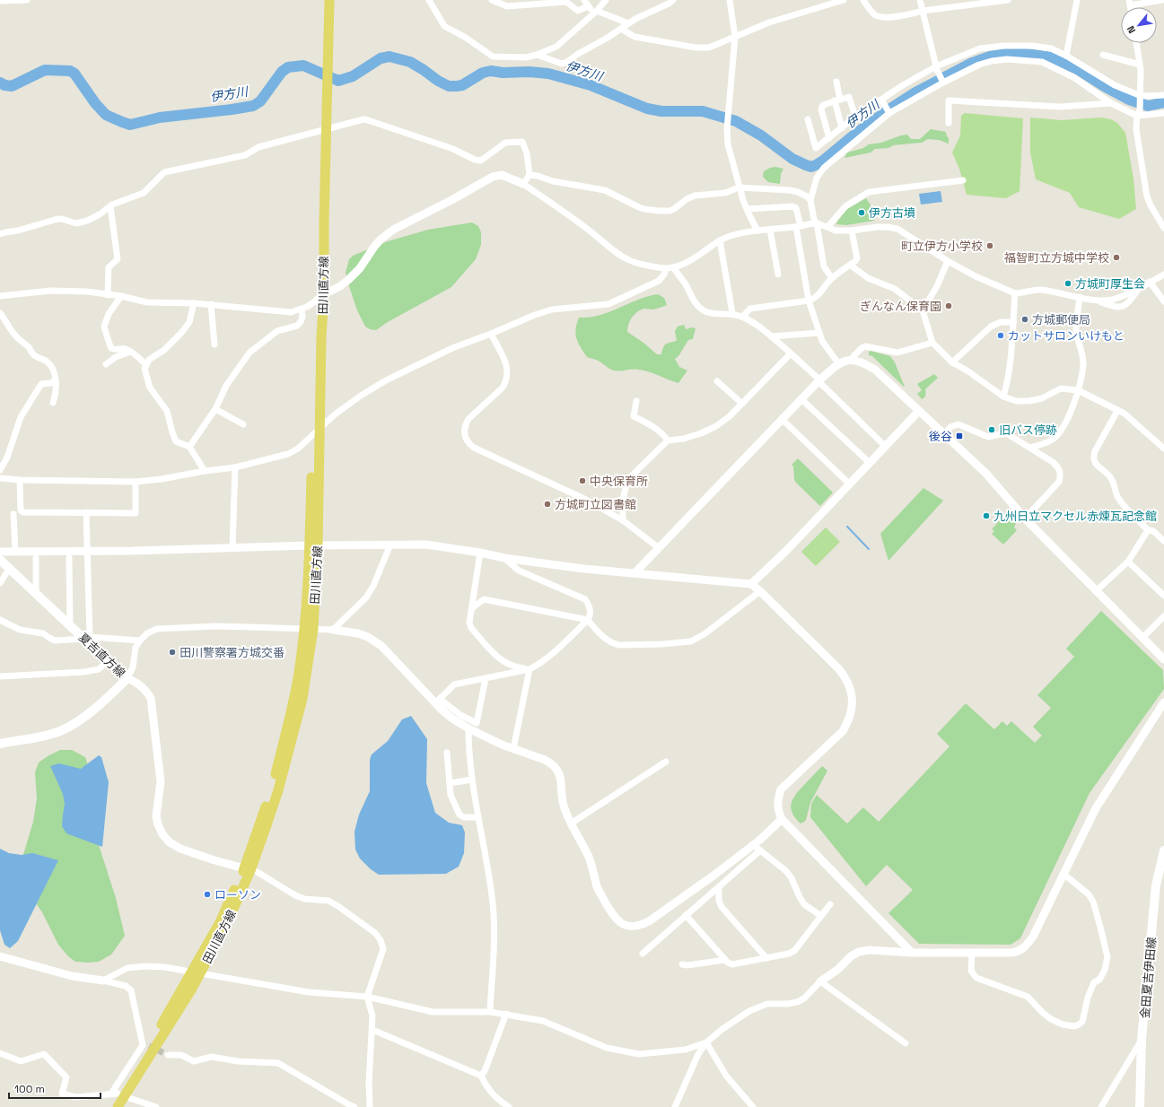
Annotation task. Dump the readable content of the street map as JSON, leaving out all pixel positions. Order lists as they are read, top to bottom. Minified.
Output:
{"streets":{"main road":["田川直方線","夏吉直方線","金田夏吉伊田線"]},"water":["伊方川"],"places":{"other":["伊方古墳","町立伊方小学校","福智町立方城中学校","方城町厚生会","ぎんなん保育園","方城郵便局","カットサロンいけもと","旧バス停跡","中央保育所","方城町立図書館","九州日立マクセル赤煉瓦記念館","田川警察署方城交番","ローソン"],"transit":["後谷"]},"scale_bar":"100 m","north":"bottom left"}
